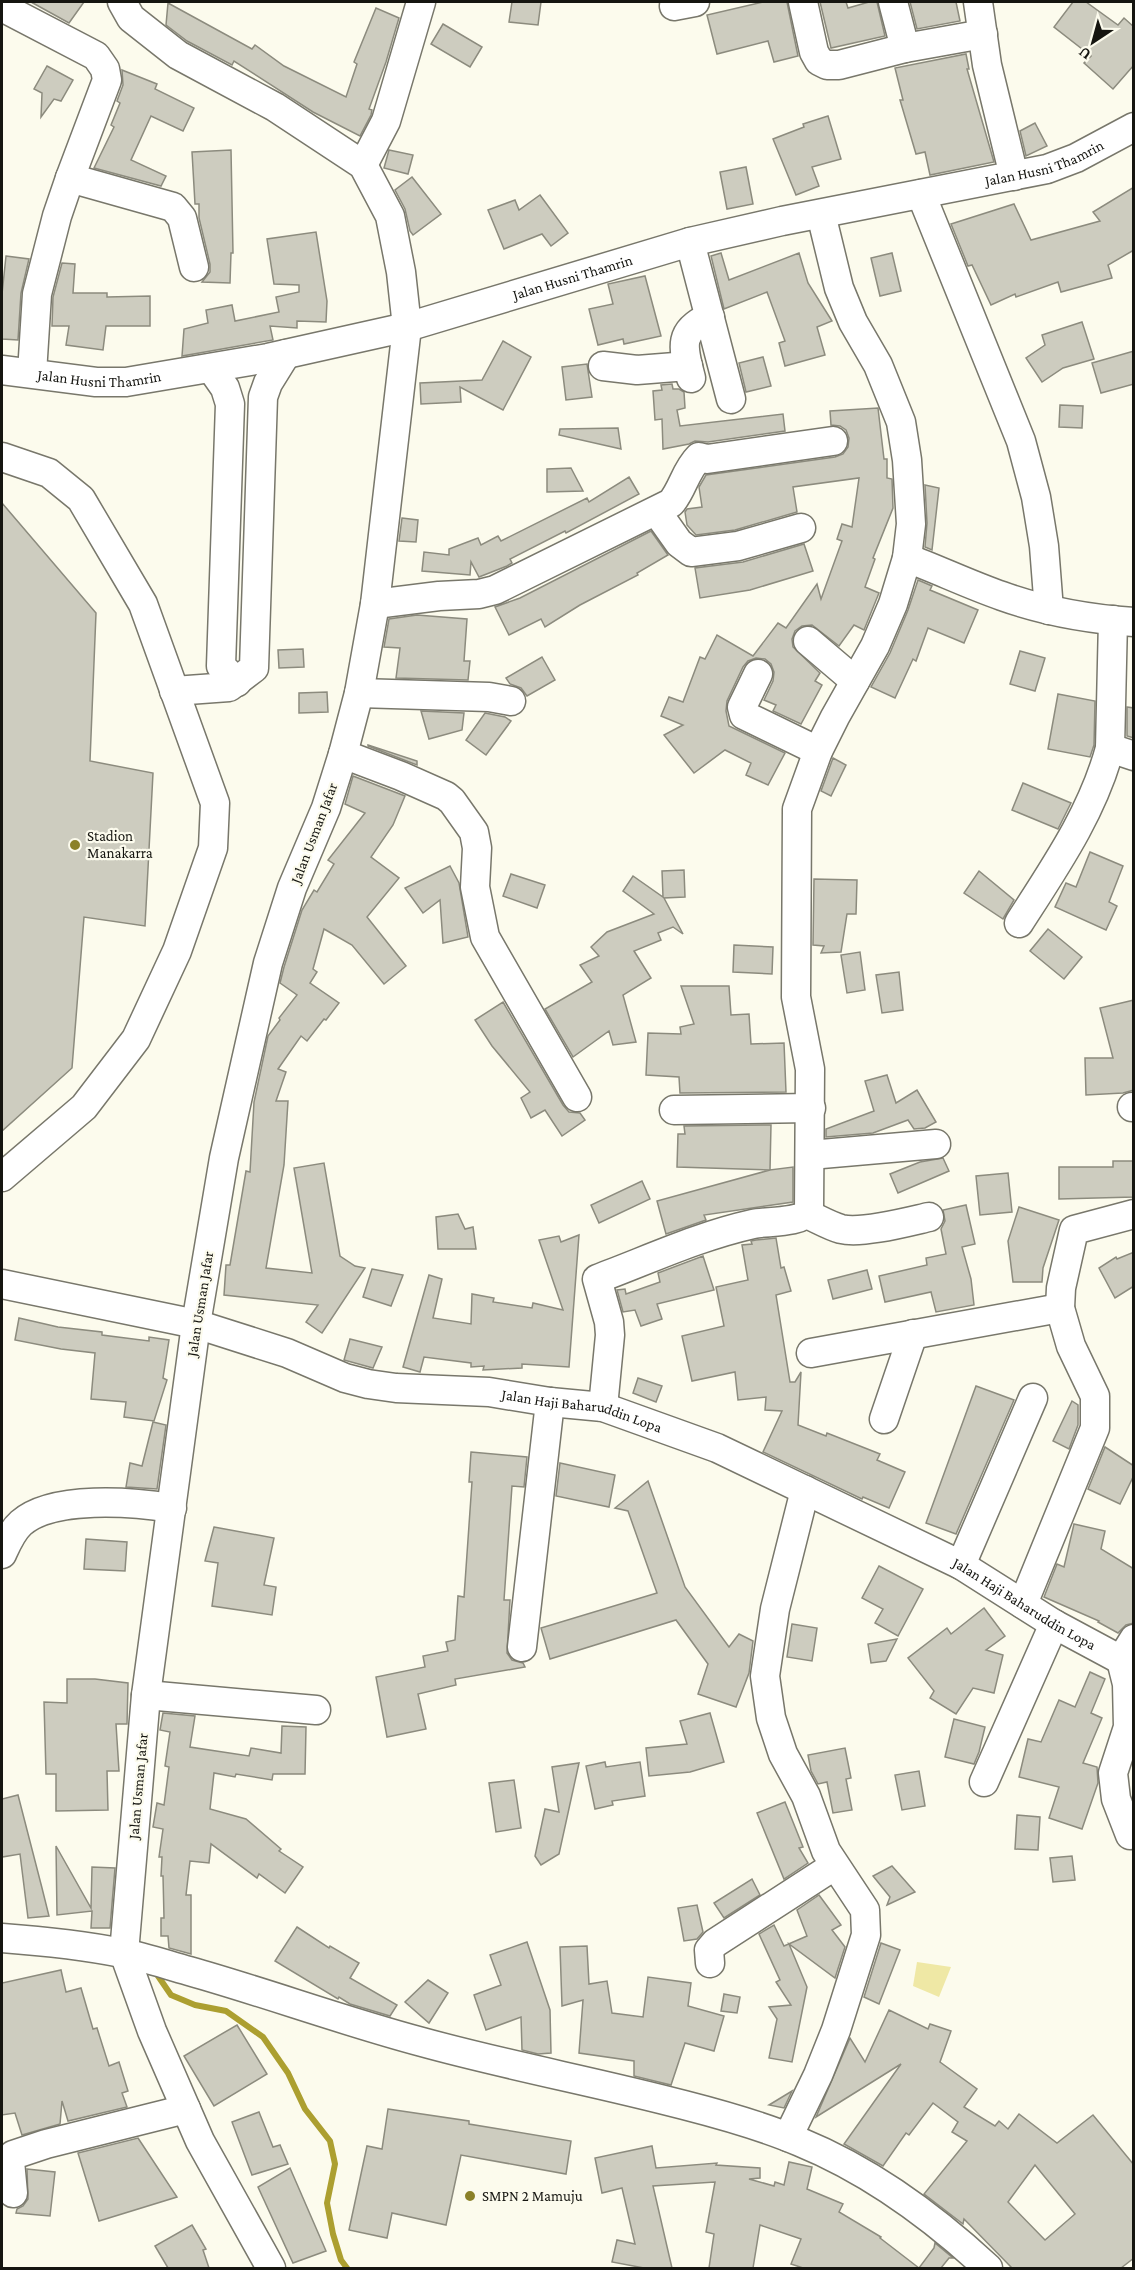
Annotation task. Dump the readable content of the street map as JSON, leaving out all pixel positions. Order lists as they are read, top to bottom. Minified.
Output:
{"streets":{"street":["Jalan Husni Thamrin","Jalan Usman Jafar","Jalan Haji Baharuddin Lopa"]},"crossings":[["Jalan Husni Thamrin","Jalan Usman Jafar"],["Jalan Usman Jafar","Jalan Haji Baharuddin Lopa"]],"places":["Stadion Manakarra","SMPN 2 Mamuju"],"north":"bottom left"}
